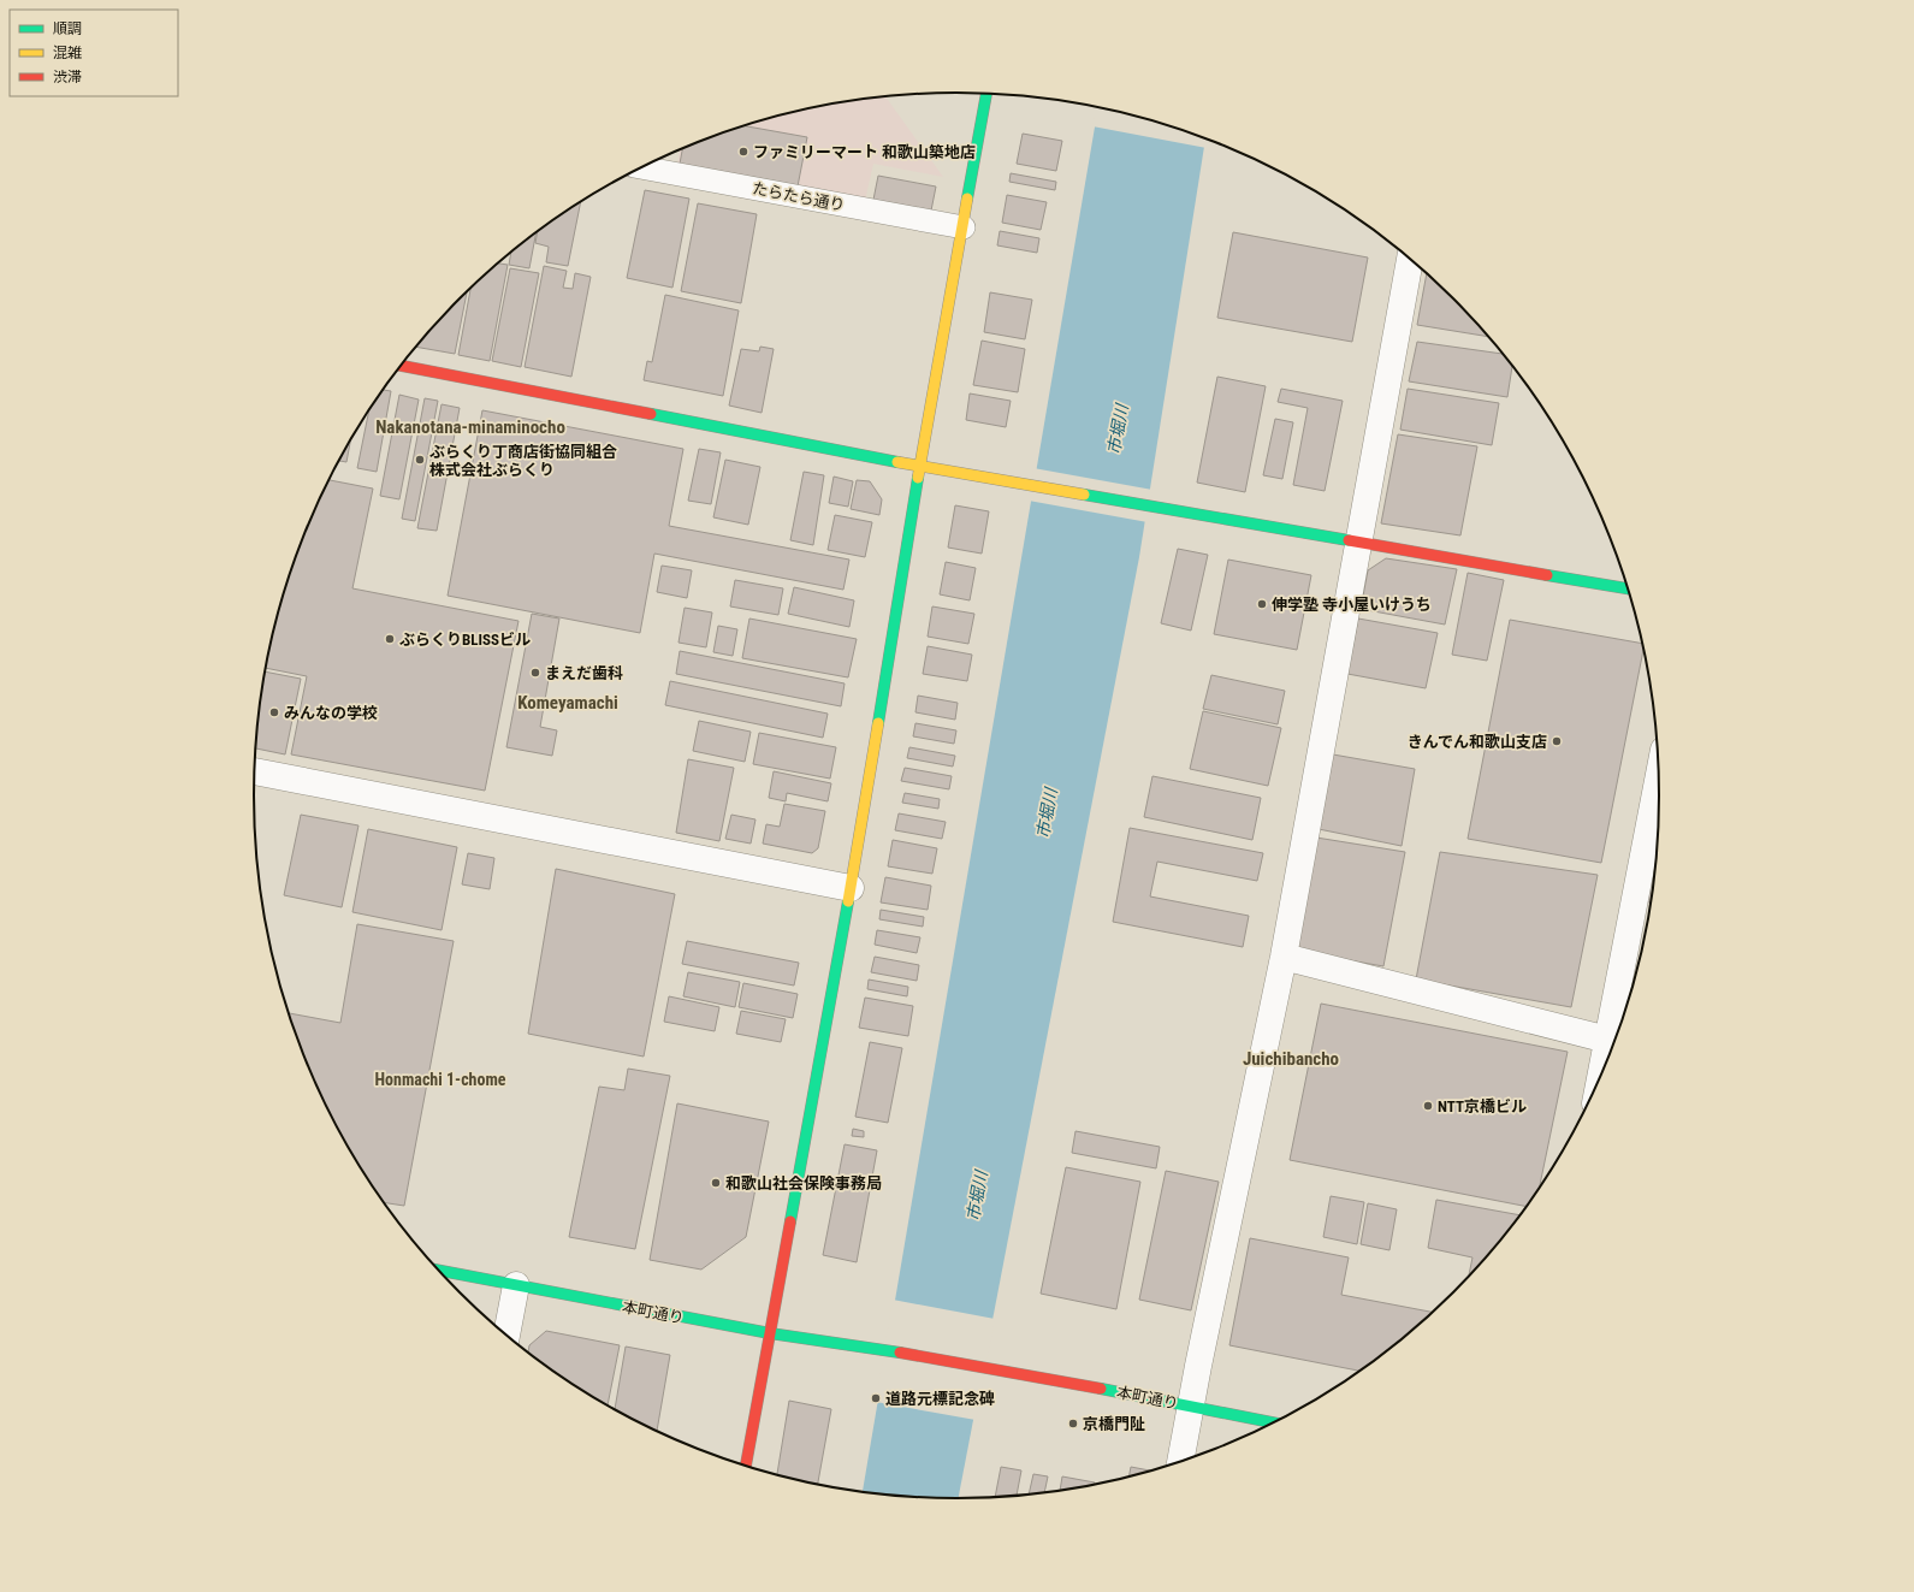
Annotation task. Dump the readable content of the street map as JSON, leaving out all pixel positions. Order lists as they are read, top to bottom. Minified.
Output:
{"streets":{"street":["本町通り"],"lane":["たらたら通り"]},"districts":["Nakanotana-minaminocho","Komeyamachi","Juichibancho","Honmachi 1-chome"],"water":["市堀川"],"places":["ファミリーマート 和歌山築地店","ぶらくり丁商店街協同組合 株式会社ぶらくり","伸学塾 寺小屋いけうち","ぶらくりBLISSビル","まえだ歯科","みんなの学校","きんでん和歌山支店","NTT京橋ビル","和歌山社会保険事務局","道路元標記念碑","京橋門阯"],"legend":["順調","混雑","渋滞"]}
